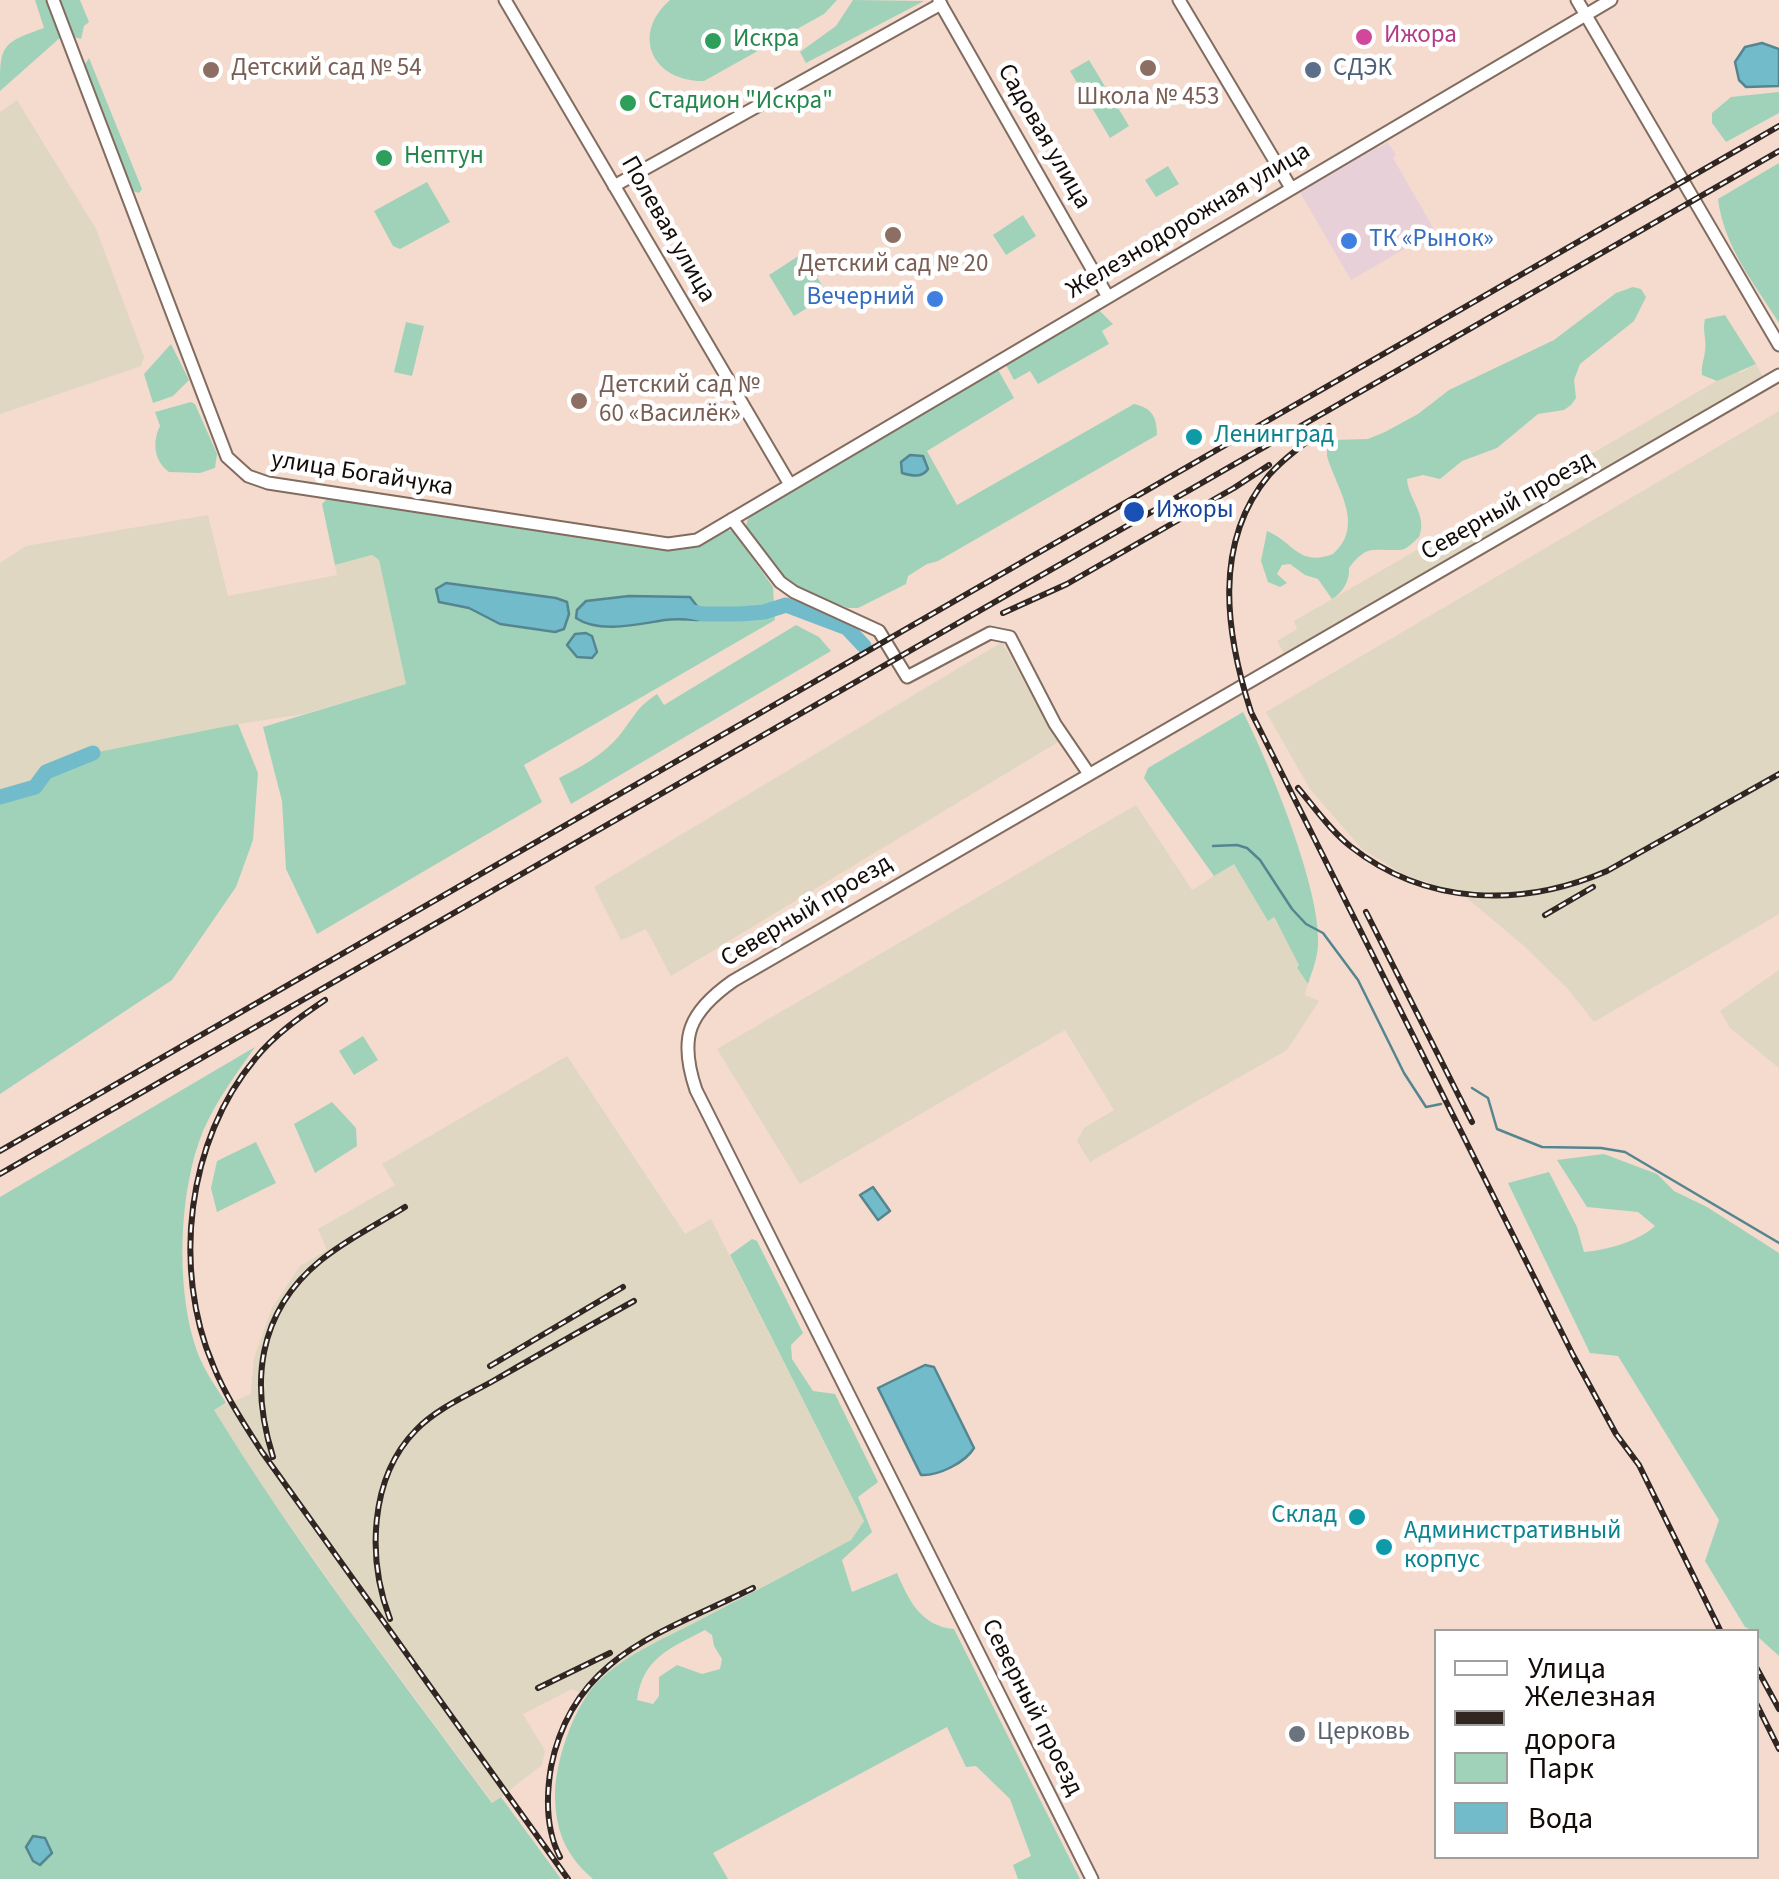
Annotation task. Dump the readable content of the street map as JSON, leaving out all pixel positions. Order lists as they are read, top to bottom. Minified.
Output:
{"streets":{"street":["Садовая улица","Железнодорожная улица","Полевая улица","улица Богайчука","Северный проезд"]},"crossings":[["Садовая улица","Железнодорожная улица"],["Железнодорожная улица","Полевая улица"],["Железнодорожная улица","улица Богайчука"],["Полевая улица","улица Богайчука"]],"places":["Ижора","Искра","Школа № 453","Детский сад № 54","СДЭК","Стадион \"Искра\"","Нептун","Детский сад № 20","ТК «Рынок»","Вечерний","Детский сад № 60 «Василёк»","Ленинград","Ижоры","Склад","Административный корпус","Церковь"],"legend":["Улица","Железная дорога","Парк","Вода"]}
